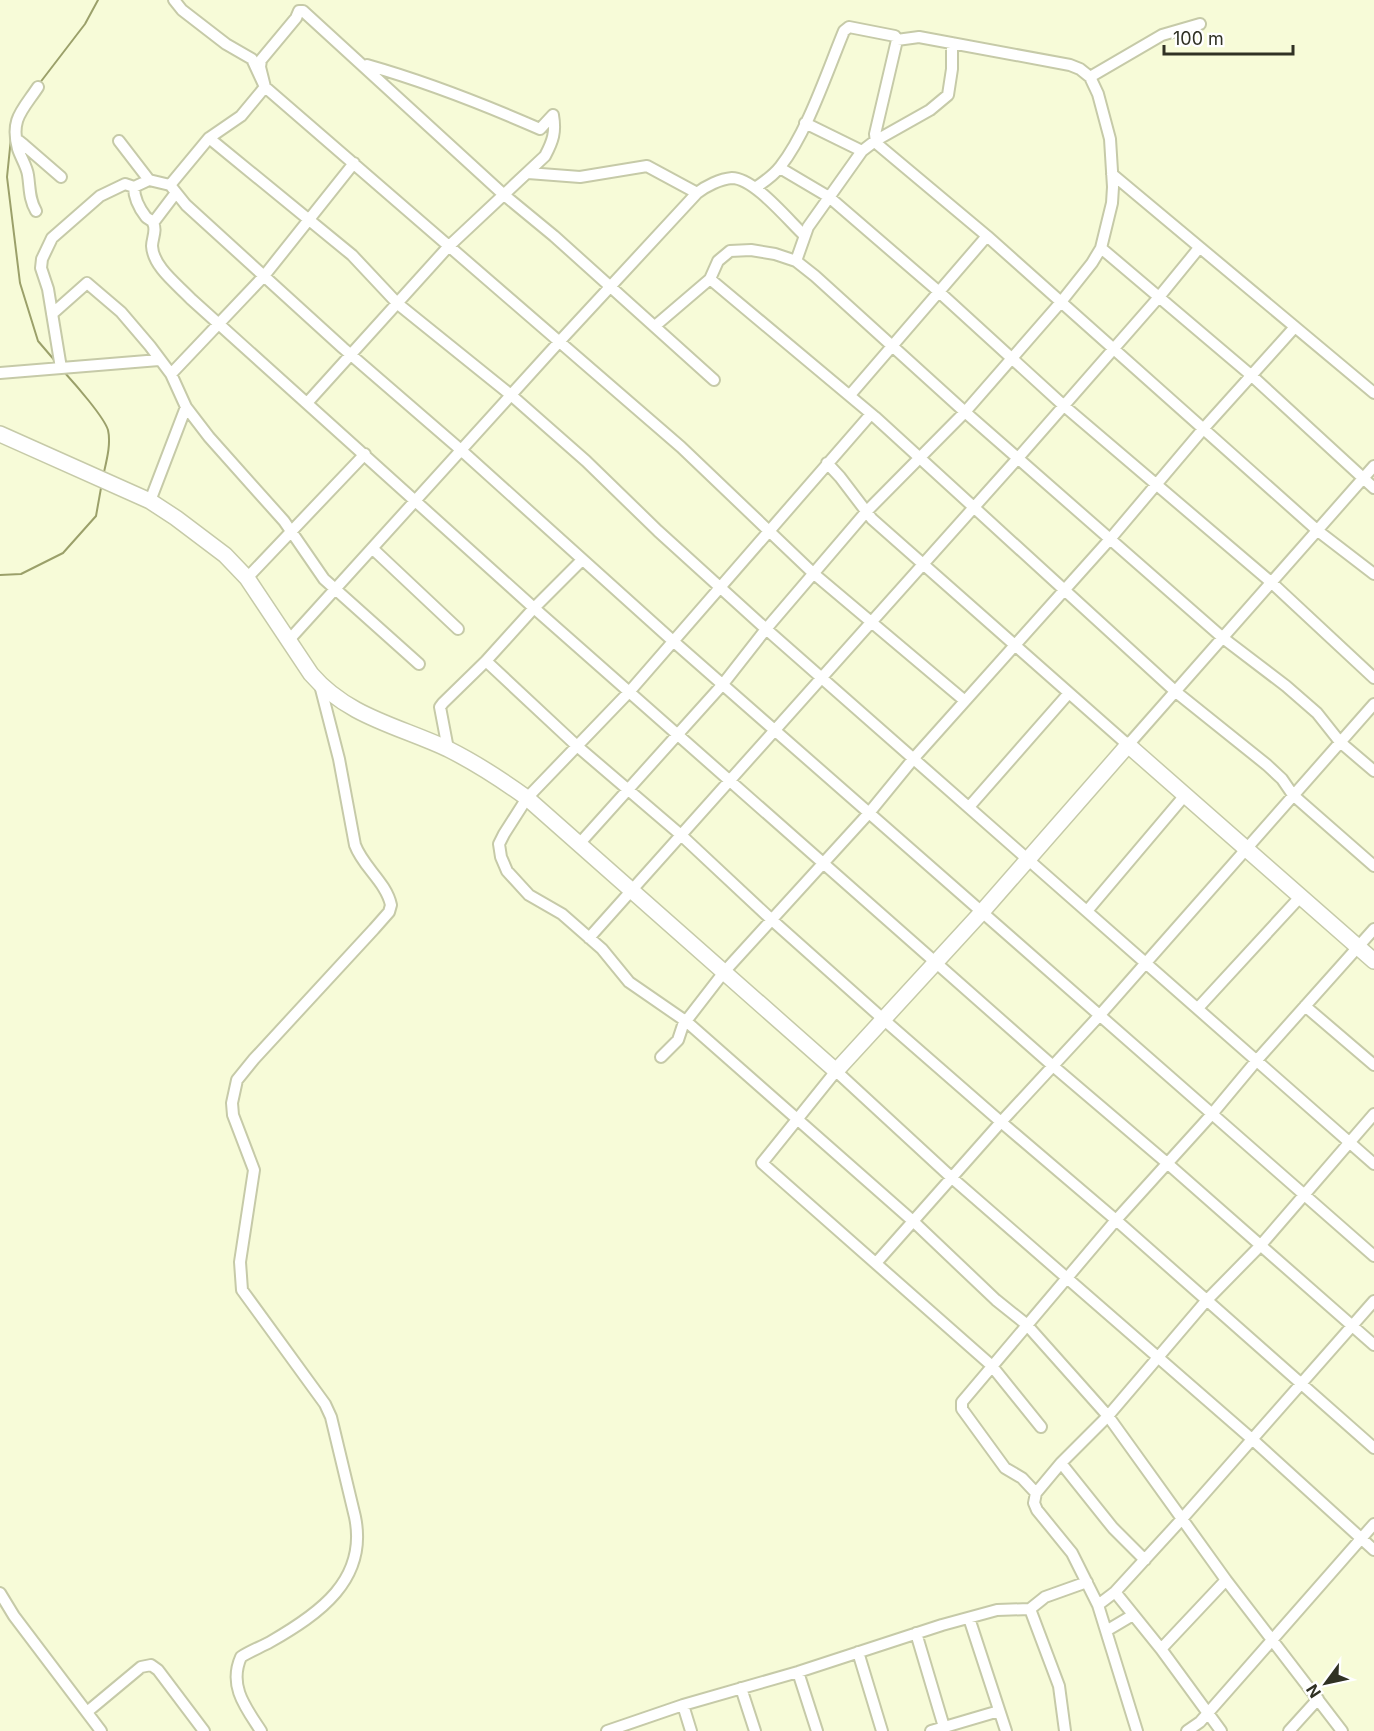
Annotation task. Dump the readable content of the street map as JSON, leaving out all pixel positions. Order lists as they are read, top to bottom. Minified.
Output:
{"scale_bar":"100 m","north":"bottom left"}
